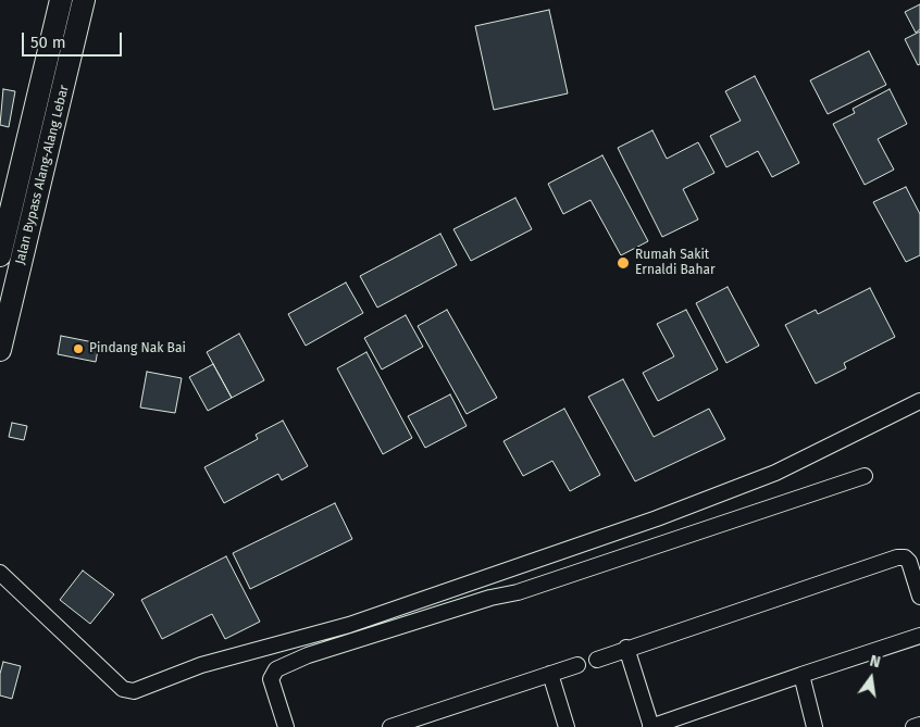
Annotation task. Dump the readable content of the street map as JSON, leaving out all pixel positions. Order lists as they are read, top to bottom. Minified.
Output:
{"streets":{"highway":["Jalan Bypass Alang-Alang Lebar"]},"places":["Rumah Sakit Ernaldi Bahar","Pindang Nak Bai"],"scale_bar":"50 m","north":"top"}
